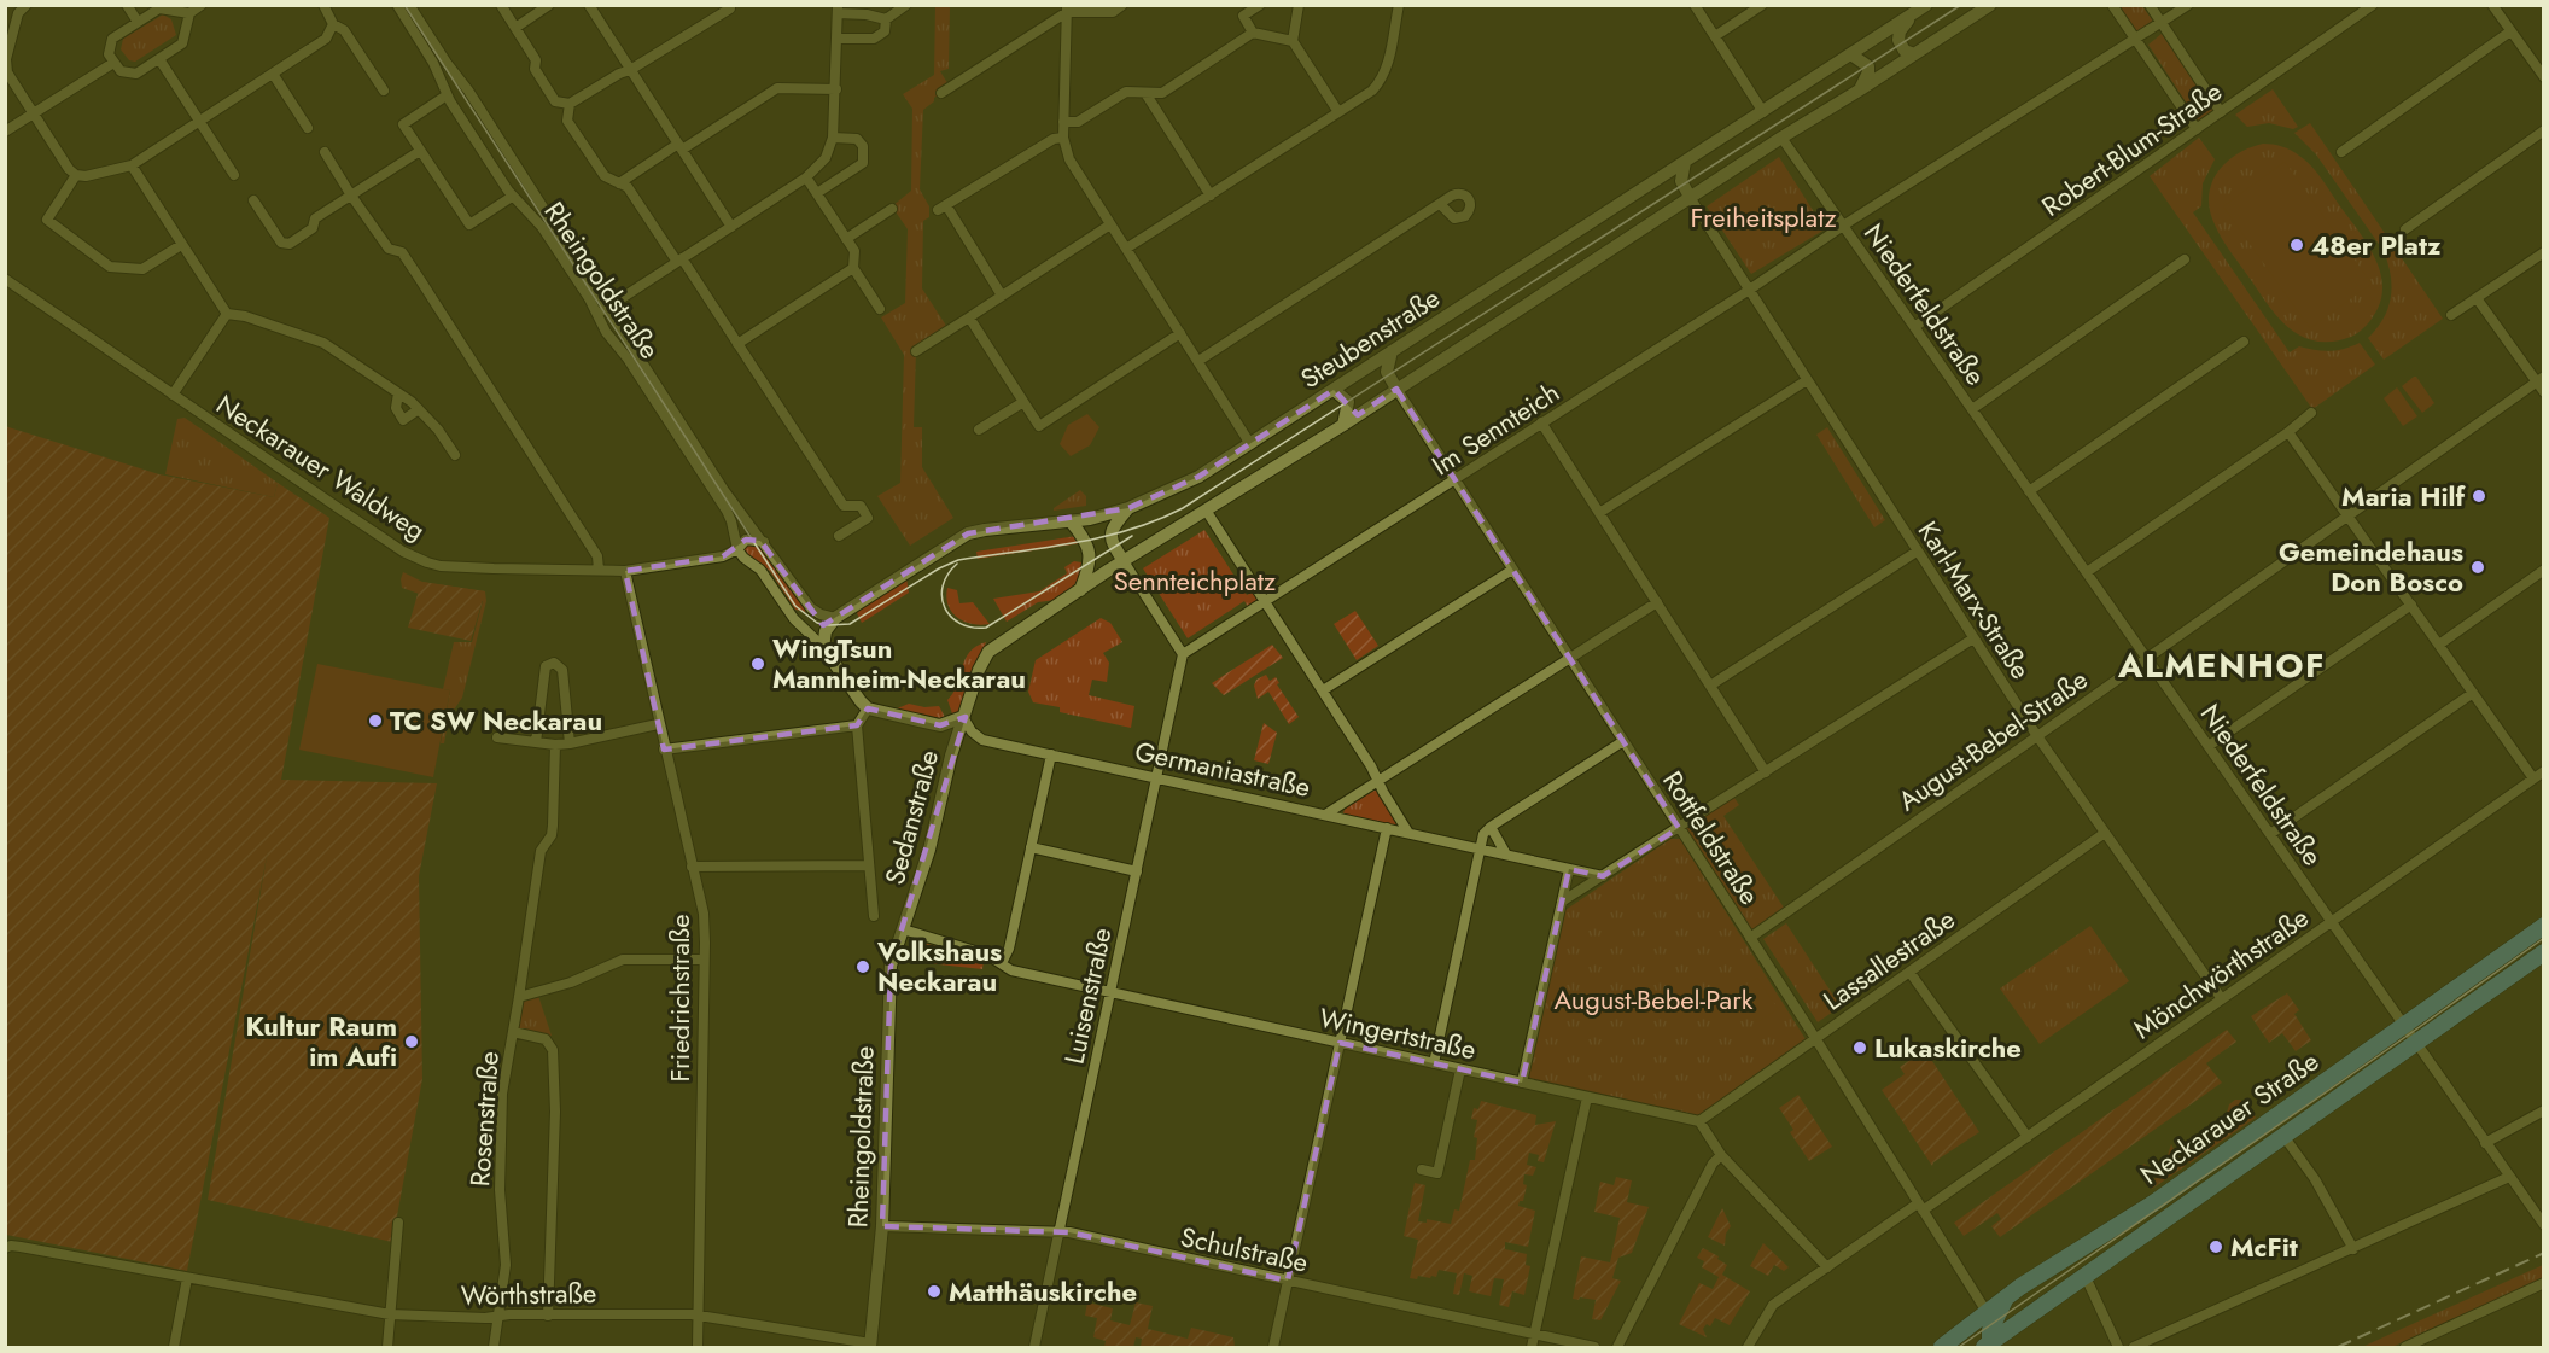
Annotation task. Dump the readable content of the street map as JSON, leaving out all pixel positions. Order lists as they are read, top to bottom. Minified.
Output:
{"streets":{"main road":["Neckarauer Straße"],"street":["Robert-Blum-Straße","Rheingoldstraße","Niederfeldstraße","Steubenstraße","Im Sennteich","Neckarauer Waldweg","Karl-Marx-Straße","August-Bebel-Straße","Germaniastraße","Sedanstraße","Rottfeldstraße","Lassallestraße","Mönchwörthstraße","Luisenstraße","Friedrichstraße","Wingertstraße","Rosenstraße","Schulstraße","Wörthstraße"]},"crossings":[["Robert-Blum-Straße","Niederfeldstraße"],["Rheingoldstraße","Neckarauer Waldweg"],["Rheingoldstraße","Sedanstraße"],["Rheingoldstraße","Wingertstraße"],["Rheingoldstraße","Schulstraße"],["Rheingoldstraße","Wörthstraße"],["Niederfeldstraße","August-Bebel-Straße"],["Niederfeldstraße","Mönchwörthstraße"],["Niederfeldstraße","Neckarauer Straße"],["Im Sennteich","Karl-Marx-Straße"],["Im Sennteich","Rottfeldstraße"],["Neckarauer Waldweg","Friedrichstraße"],["Karl-Marx-Straße","August-Bebel-Straße"],["Karl-Marx-Straße","Lassallestraße"],["Karl-Marx-Straße","Mönchwörthstraße"],["August-Bebel-Straße","Rottfeldstraße"],["Germaniastraße","Sedanstraße"],["Germaniastraße","Luisenstraße"],["Sedanstraße","Wingertstraße"],["Rottfeldstraße","Lassallestraße"],["Rottfeldstraße","Mönchwörthstraße"],["Rottfeldstraße","Neckarauer Straße"],["Lassallestraße","Wingertstraße"],["Luisenstraße","Wingertstraße"],["Luisenstraße","Schulstraße"],["Friedrichstraße","Wörthstraße"],["Rosenstraße","Wörthstraße"]],"districts":["ALMENHOF"],"parks":["Freiheitsplatz","Sennteichplatz","August-Bebel-Park"],"places":["48er Platz","Maria Hilf","Gemeindehaus Don Bosco","WingTsun Mannheim-Neckarau","TC SW Neckarau","Volkshaus Neckarau","Kultur Raum im Aufi","Lukaskirche","McFit","Matthäuskirche"]}
